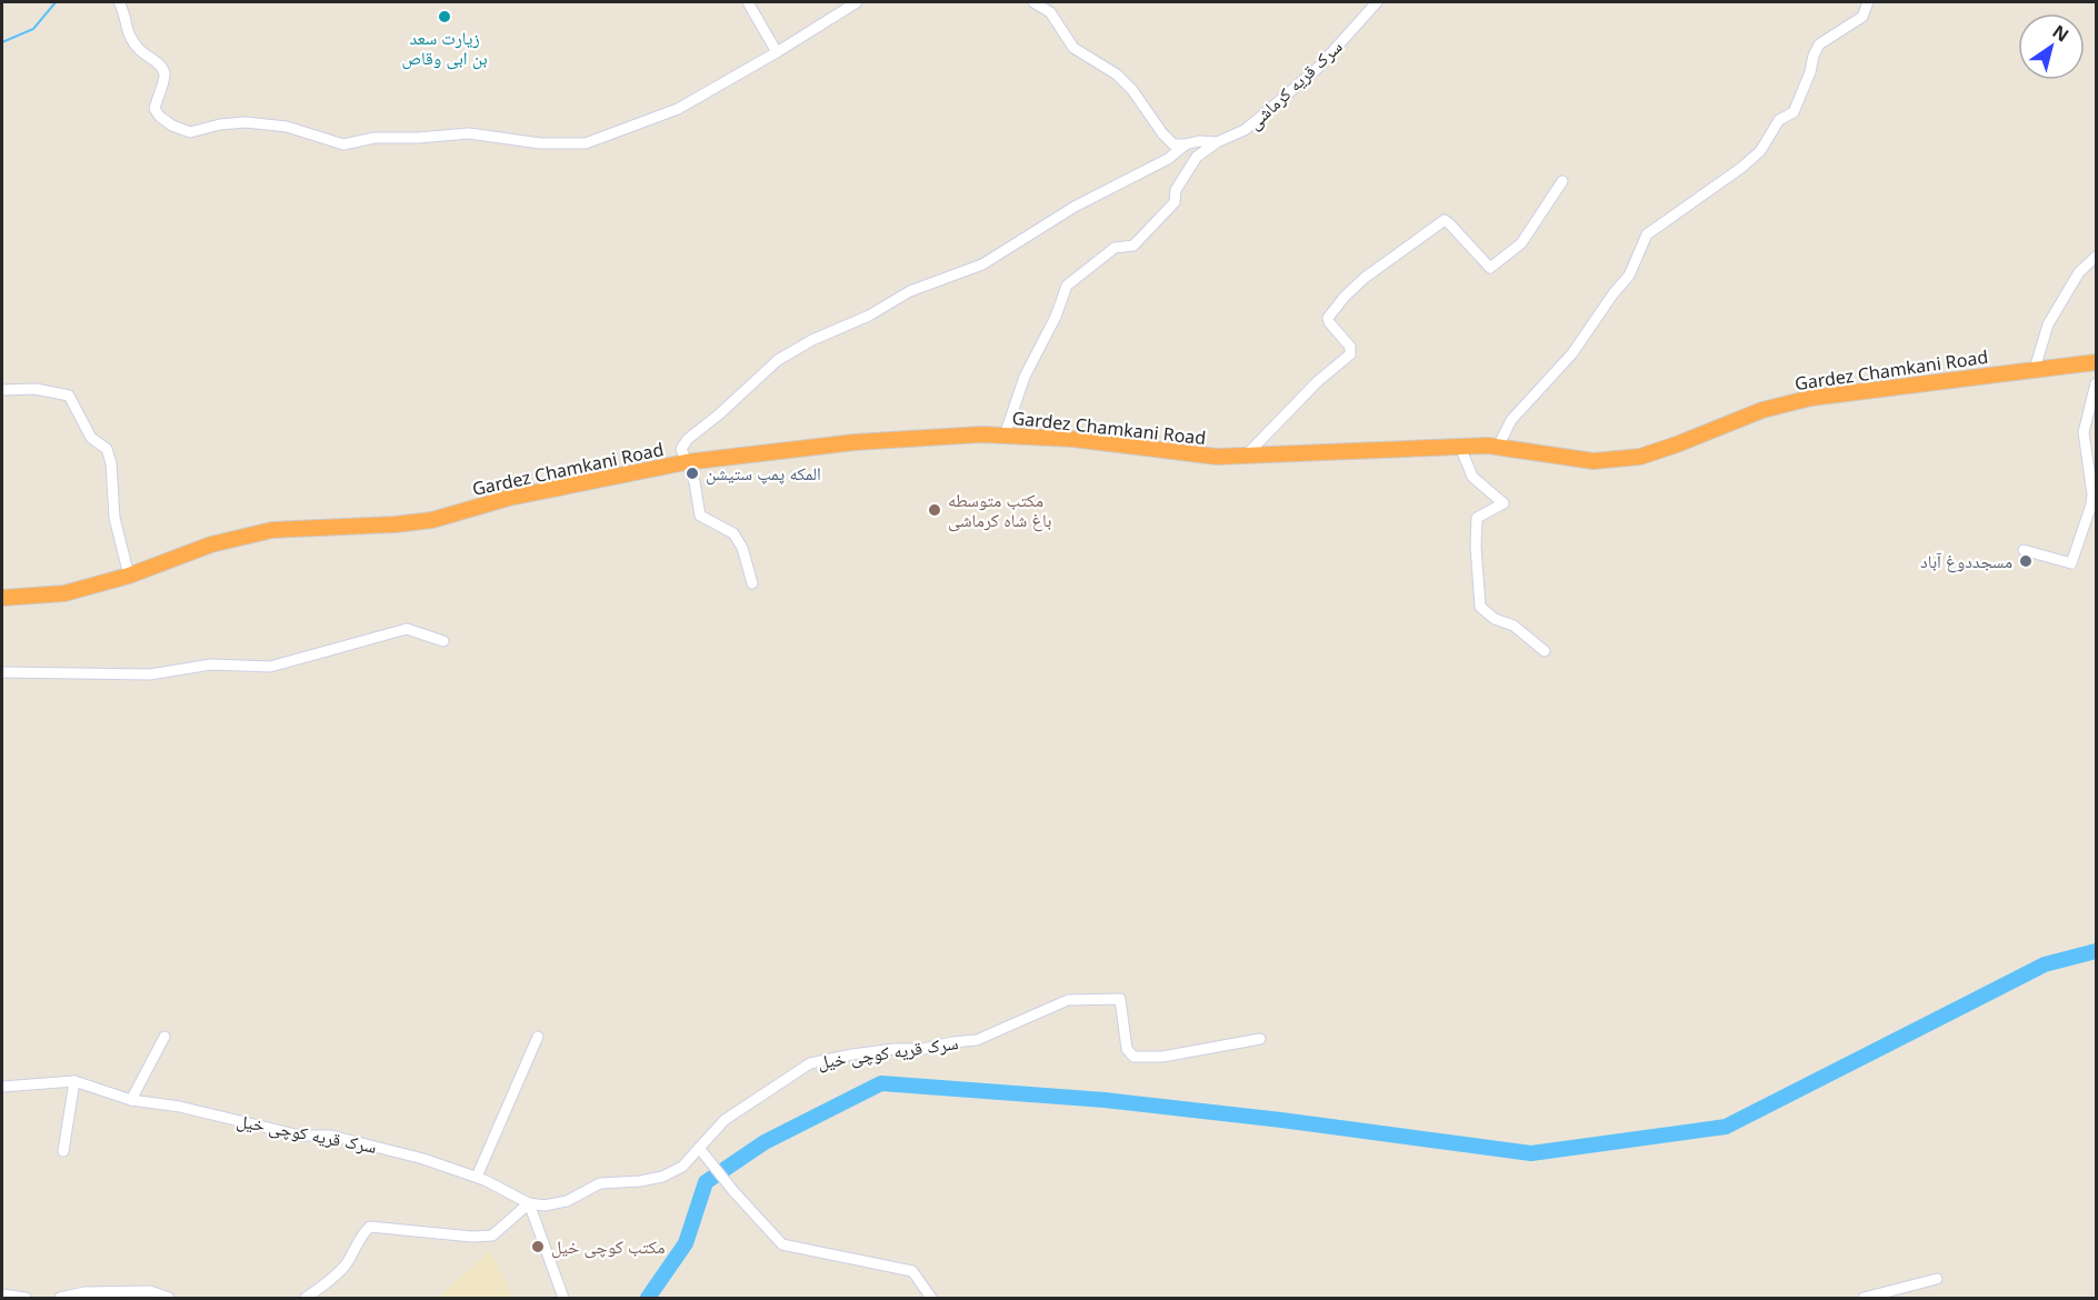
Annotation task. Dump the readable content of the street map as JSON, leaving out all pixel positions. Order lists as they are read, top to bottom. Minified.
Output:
{"streets":{"highway":["Gardez Chamkani Road"],"street":["سرک قریه کرماشی","سرک قریه کوچی خیل"]},"crossings":[["سرک قریه کرماشی","Gardez Chamkani Road"]],"places":["زیارت سعد بن ابی وقاص","المکه پمپ ستیشن","مکتب متوسطه باغ شاه کرماشی","مسجددوغ آباد","مکتب کوچی خیل"],"north":"top right"}
